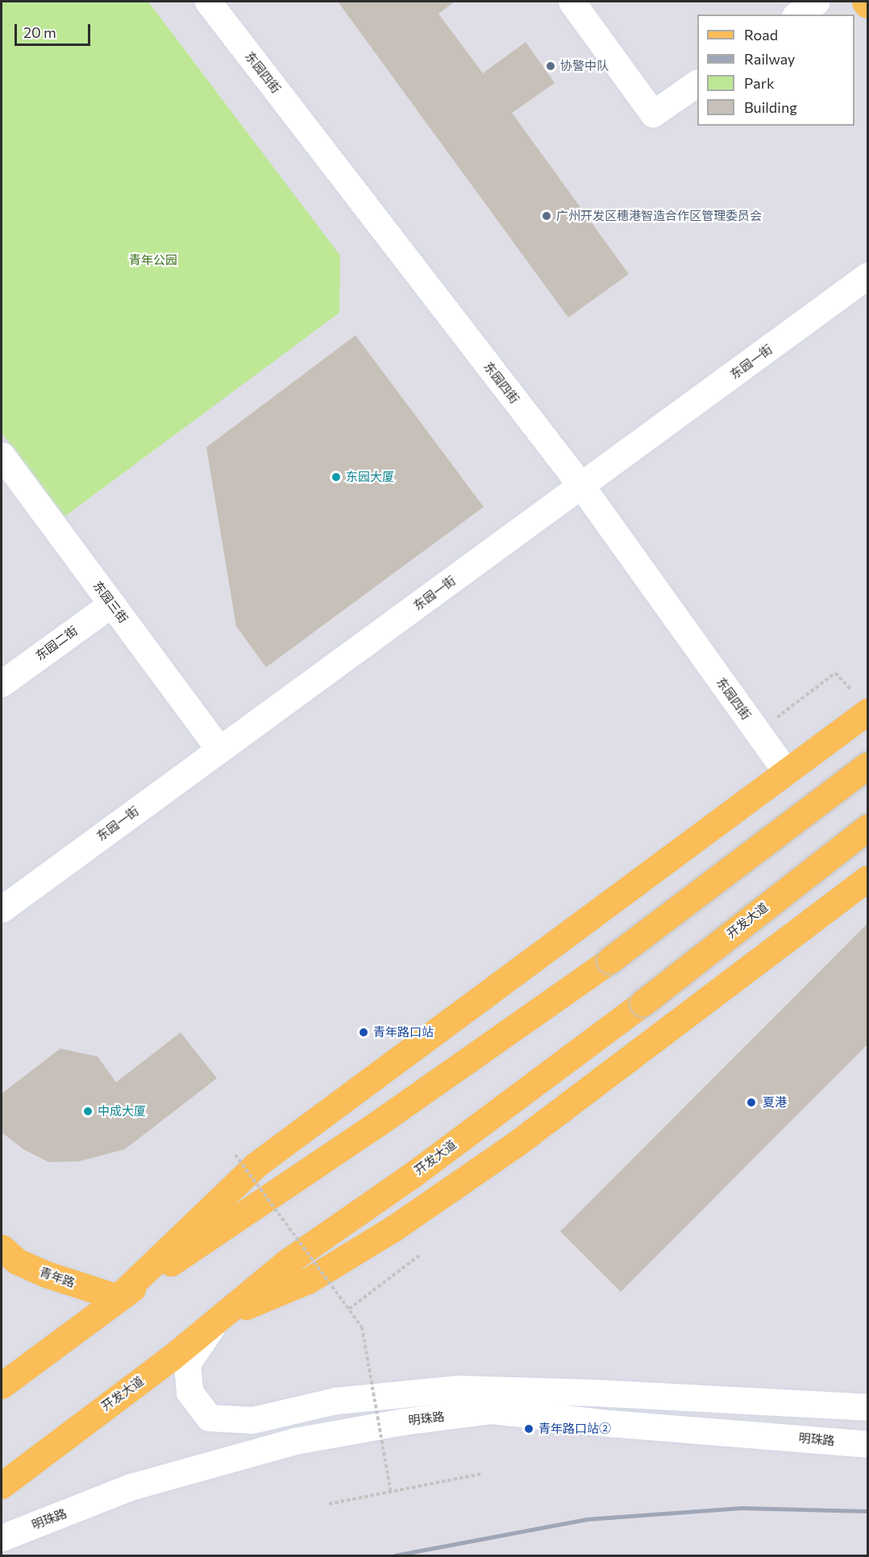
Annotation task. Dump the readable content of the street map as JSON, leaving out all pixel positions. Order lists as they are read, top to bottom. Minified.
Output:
{"streets":{"main road":["开发大道","青年路"],"street":["东园四街","东园一街","东园三街","东园二街","明珠路"]},"crossings":[["东园四街","东园一街"],["东园一街","东园三街"],["东园三街","东园二街"]],"parks":["青年公园"],"places":["协警中队","广州开发区穗港智造合作区管理委员会","东园大厦","青年路口站","夏港","中成大厦","青年路口站②"],"legend":["Road","Railway","Park","Building"],"scale_bar":"20 m"}
